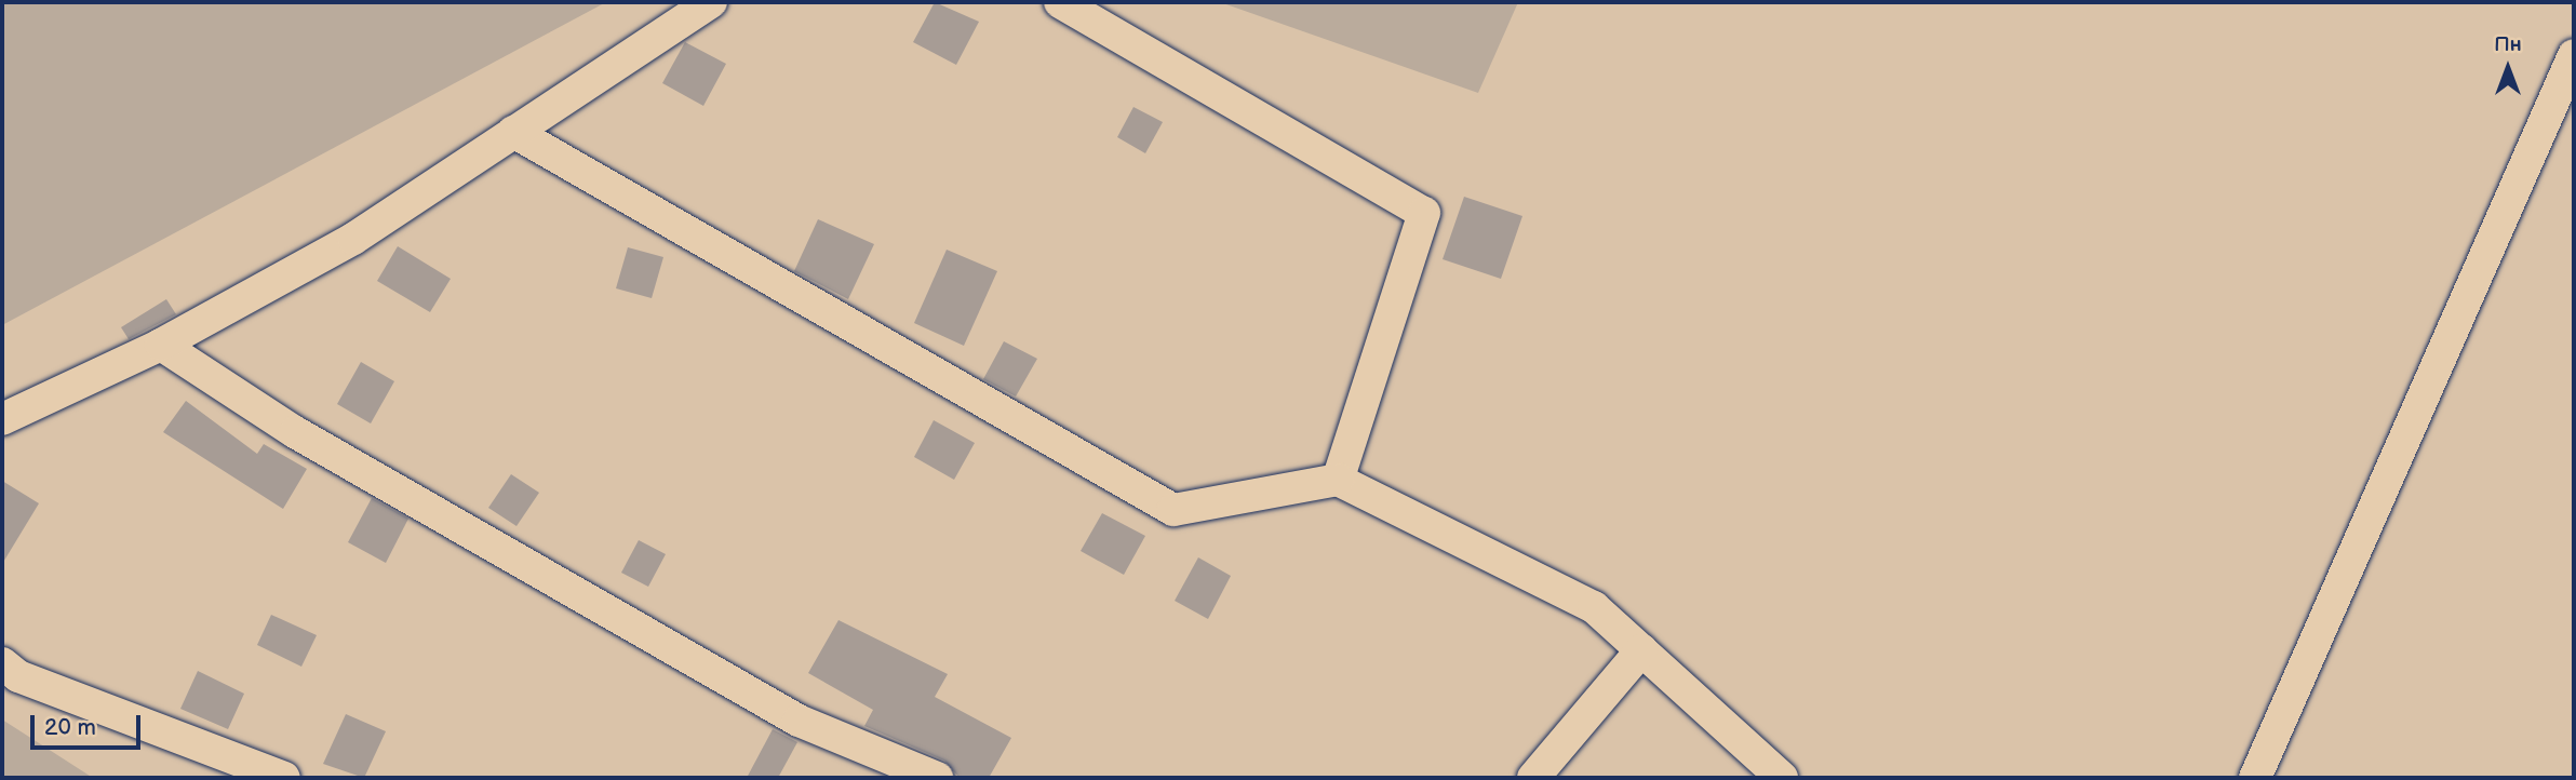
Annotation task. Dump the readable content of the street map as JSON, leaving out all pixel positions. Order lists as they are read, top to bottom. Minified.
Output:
{"scale_bar":"20 m","north":"top"}
